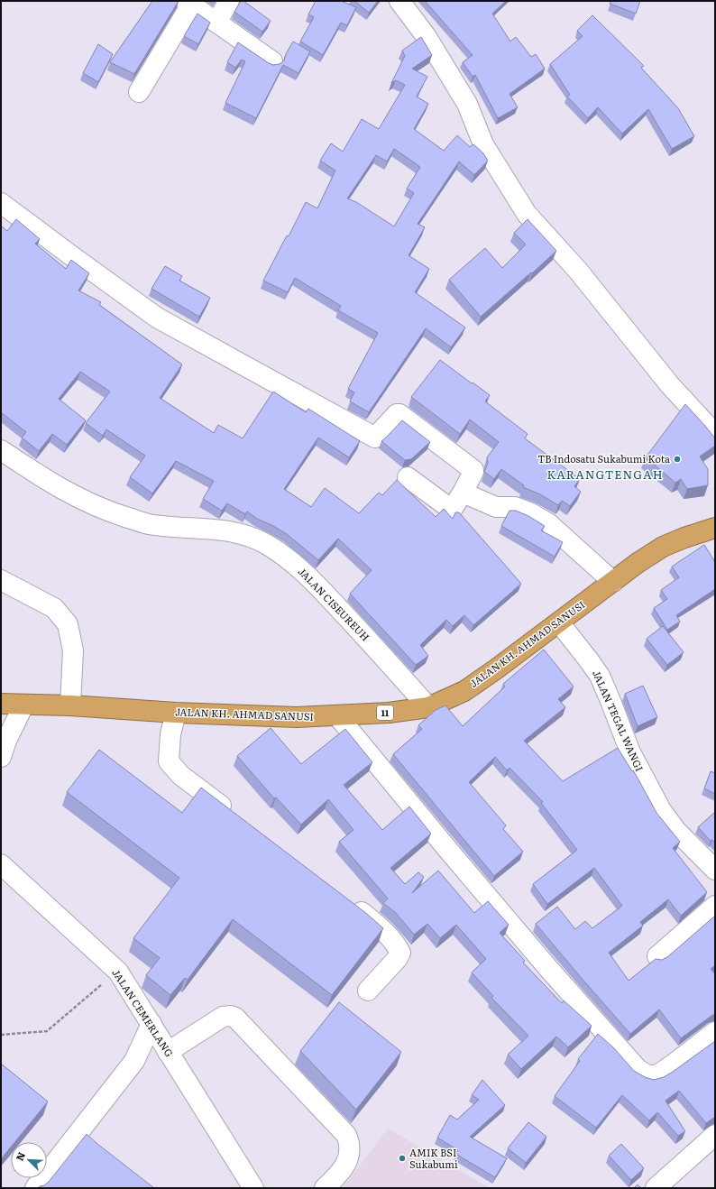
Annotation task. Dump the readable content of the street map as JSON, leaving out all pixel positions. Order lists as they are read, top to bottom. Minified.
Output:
{"streets":{"highway":["JALAN KH. AHMAD SANUSI","11"],"street":["JALAN CISEUREUH","JALAN TEGAL WANGI","JALAN CEMERLANG"]},"crossings":[["JALAN CISEUREUH","JALAN KH. AHMAD SANUSI"],["JALAN KH. AHMAD SANUSI","JALAN TEGAL WANGI"]],"districts":["KARANGTENGAH"],"places":["TB Indosatu Sukabumi Kota","AMIK BSI Sukabumi"],"north":"top left"}
